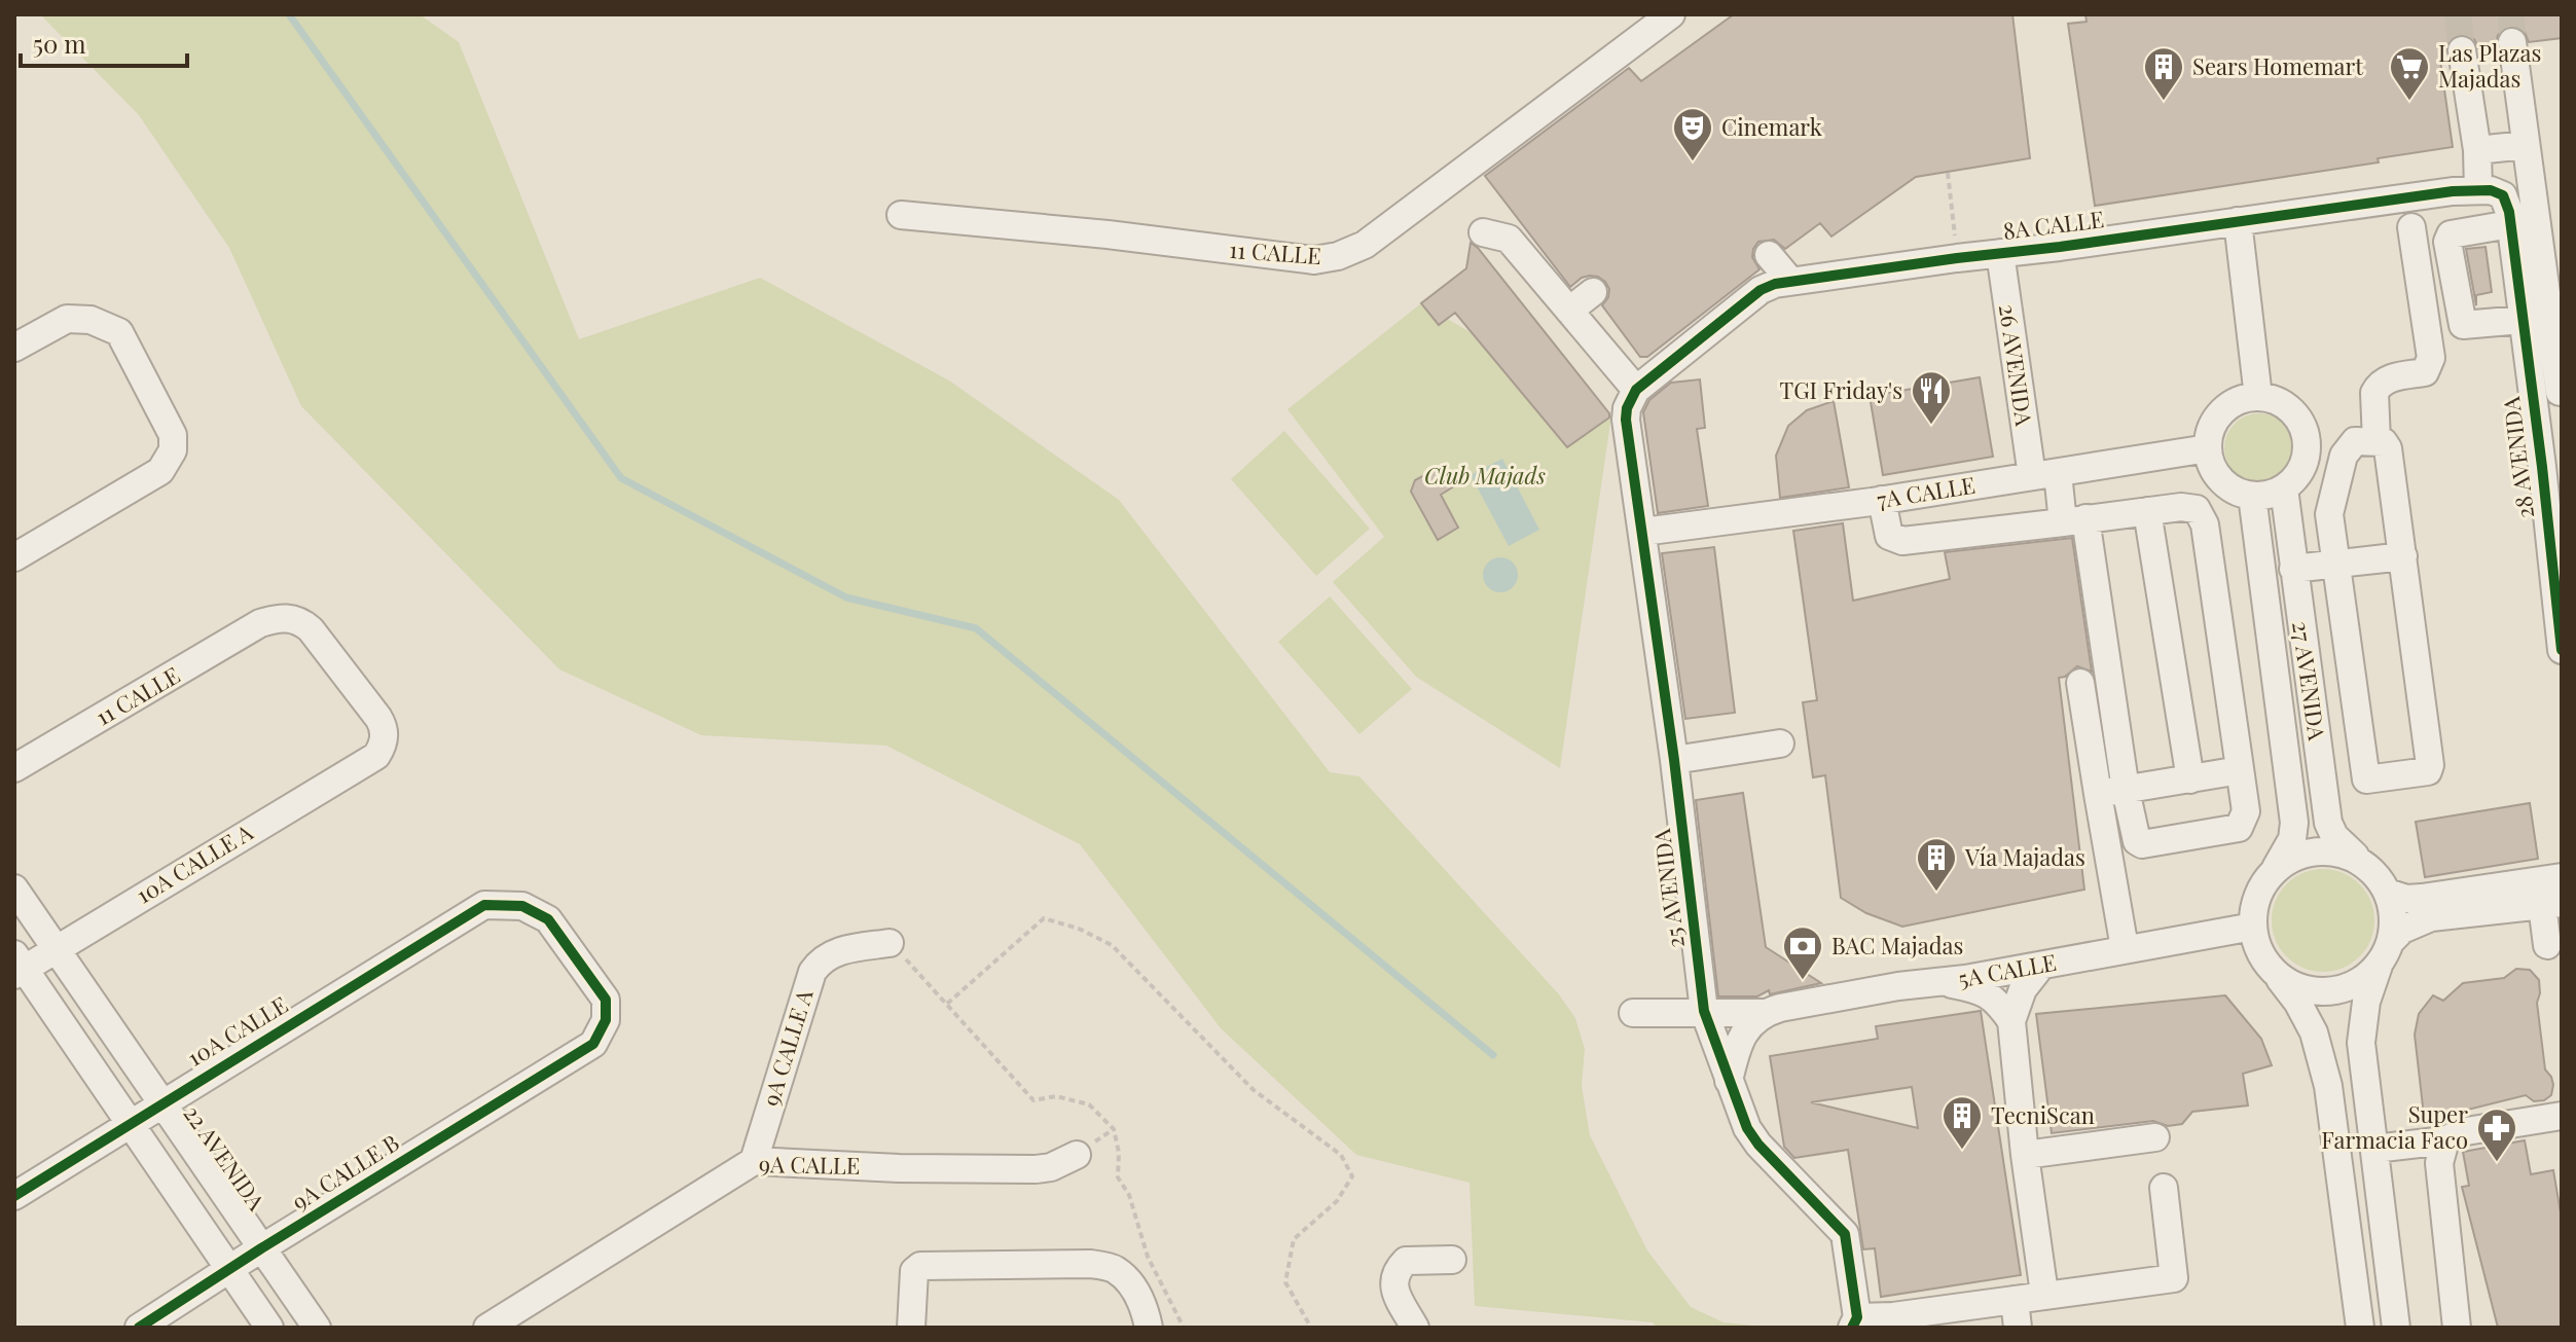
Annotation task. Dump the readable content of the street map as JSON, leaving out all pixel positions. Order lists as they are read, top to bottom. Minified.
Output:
{"streets":{"street":["8A CALLE","11 CALLE","26 AVENIDA","28 AVENIDA","7A CALLE","27 AVENIDA","10A CALLE A","25 AVENIDA","5A CALLE","10A CALLE","9A CALLE A","22 AVENIDA","9A CALLE","9A CALLE B"]},"crossings":[["8A CALLE","26 AVENIDA"],["8A CALLE","25 AVENIDA"],["11 CALLE","10A CALLE A"],["26 AVENIDA","7A CALLE"],["7A CALLE","27 AVENIDA"],["7A CALLE","25 AVENIDA"],["27 AVENIDA","5A CALLE"],["10A CALLE A","22 AVENIDA"],["25 AVENIDA","5A CALLE"],["10A CALLE","22 AVENIDA"],["10A CALLE","9A CALLE B"],["9A CALLE A","9A CALLE"],["22 AVENIDA","9A CALLE B"]],"parks":["Club Majads"],"places":{"building":["Sears Homemart","Vía Majadas","TecniScan"],"supermarket":["Las Plazas Majadas"],"theatre":["Cinemark"],"restaurant":["TGI Friday's"],"bank":["BAC Majadas"],"pharmacy":["Super Farmacia Faco"]},"scale_bar":"50 m"}
